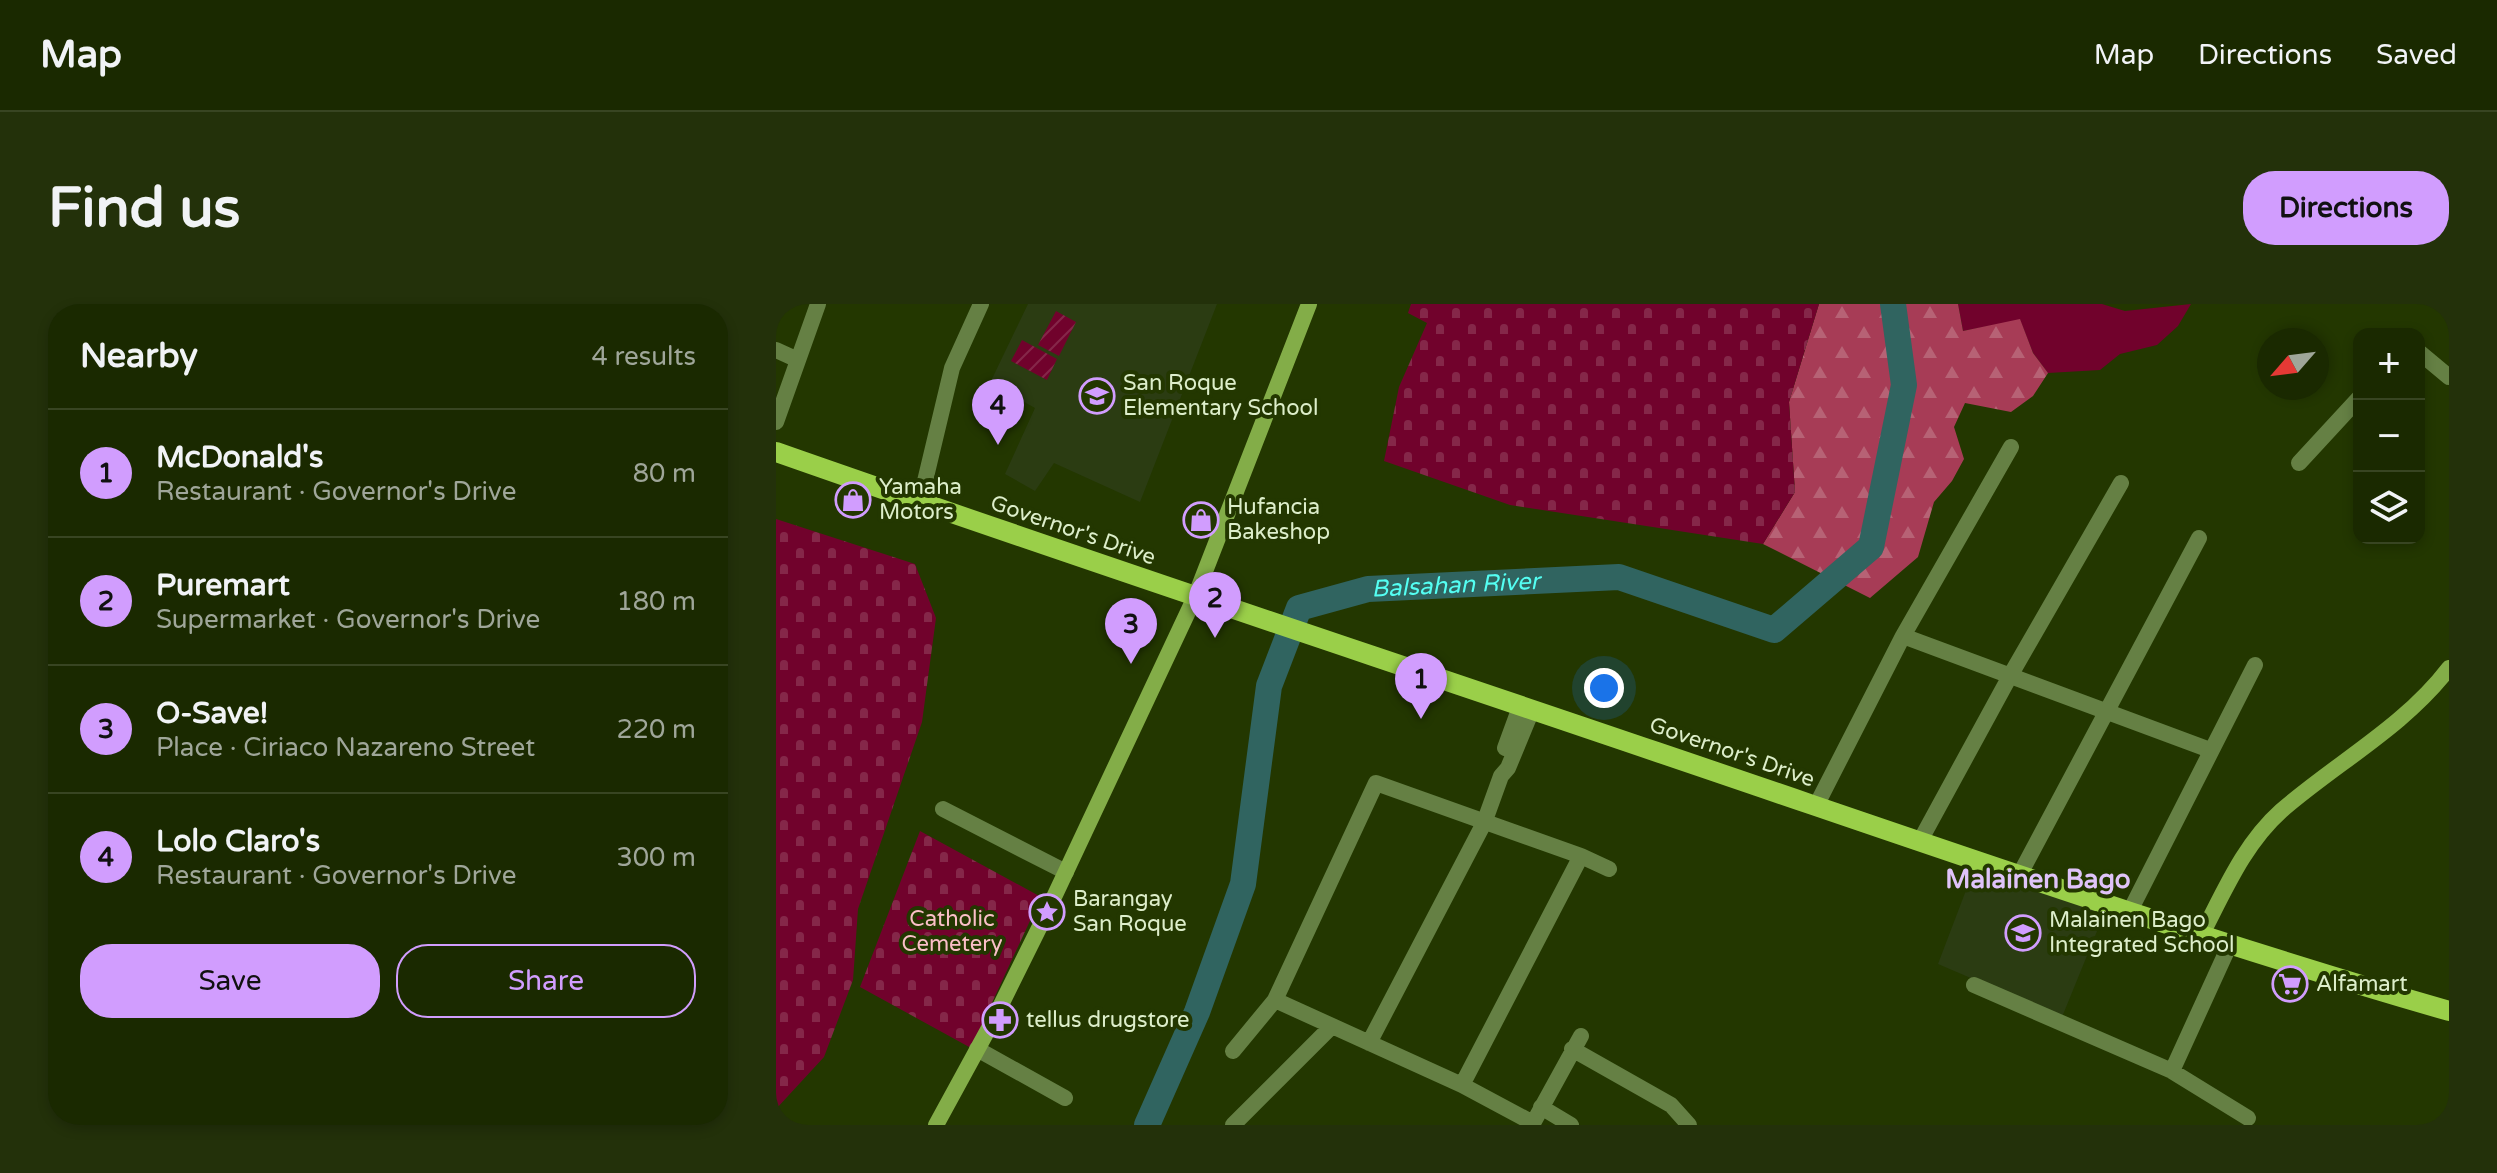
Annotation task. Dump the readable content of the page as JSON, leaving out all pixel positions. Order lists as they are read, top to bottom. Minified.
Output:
{"streets":{"main road":["Governor's Drive"]},"districts":["Malainen Bago"],"water":["Balsahan River"],"parks":["Catholic Cemetery"],"places":{"school or university":["San Roque Elementary School","Malainen Bago Integrated School"],"shop":["Yamaha Motors","Hufancia Bakeshop"],"place":["Barangay San Roque"],"supermarket":["Alfamart"],"pharmacy":["tellus drugstore"]},"north":"bottom left","page":{"header":"Map","nav":["Map","Directions","Saved"],"buttons":["Directions",["Save","Share"]],"title":"Find us","heading":["Nearby","4 results"],"map_buttons":["+","−"],"pins":["4","2","3","1"],"list":[{"mark":"1","name":"McDonald's","note":"Restaurant · Governor's Drive","value":"80 m"},{"mark":"2","name":"Puremart","note":"Supermarket · Governor's Drive","value":"180 m"},{"mark":"3","name":"O-Save!","note":"Place · Ciriaco Nazareno Street","value":"220 m"},{"mark":"4","name":"Lolo Claro's","note":"Restaurant · Governor's Drive","value":"300 m"}]}}
